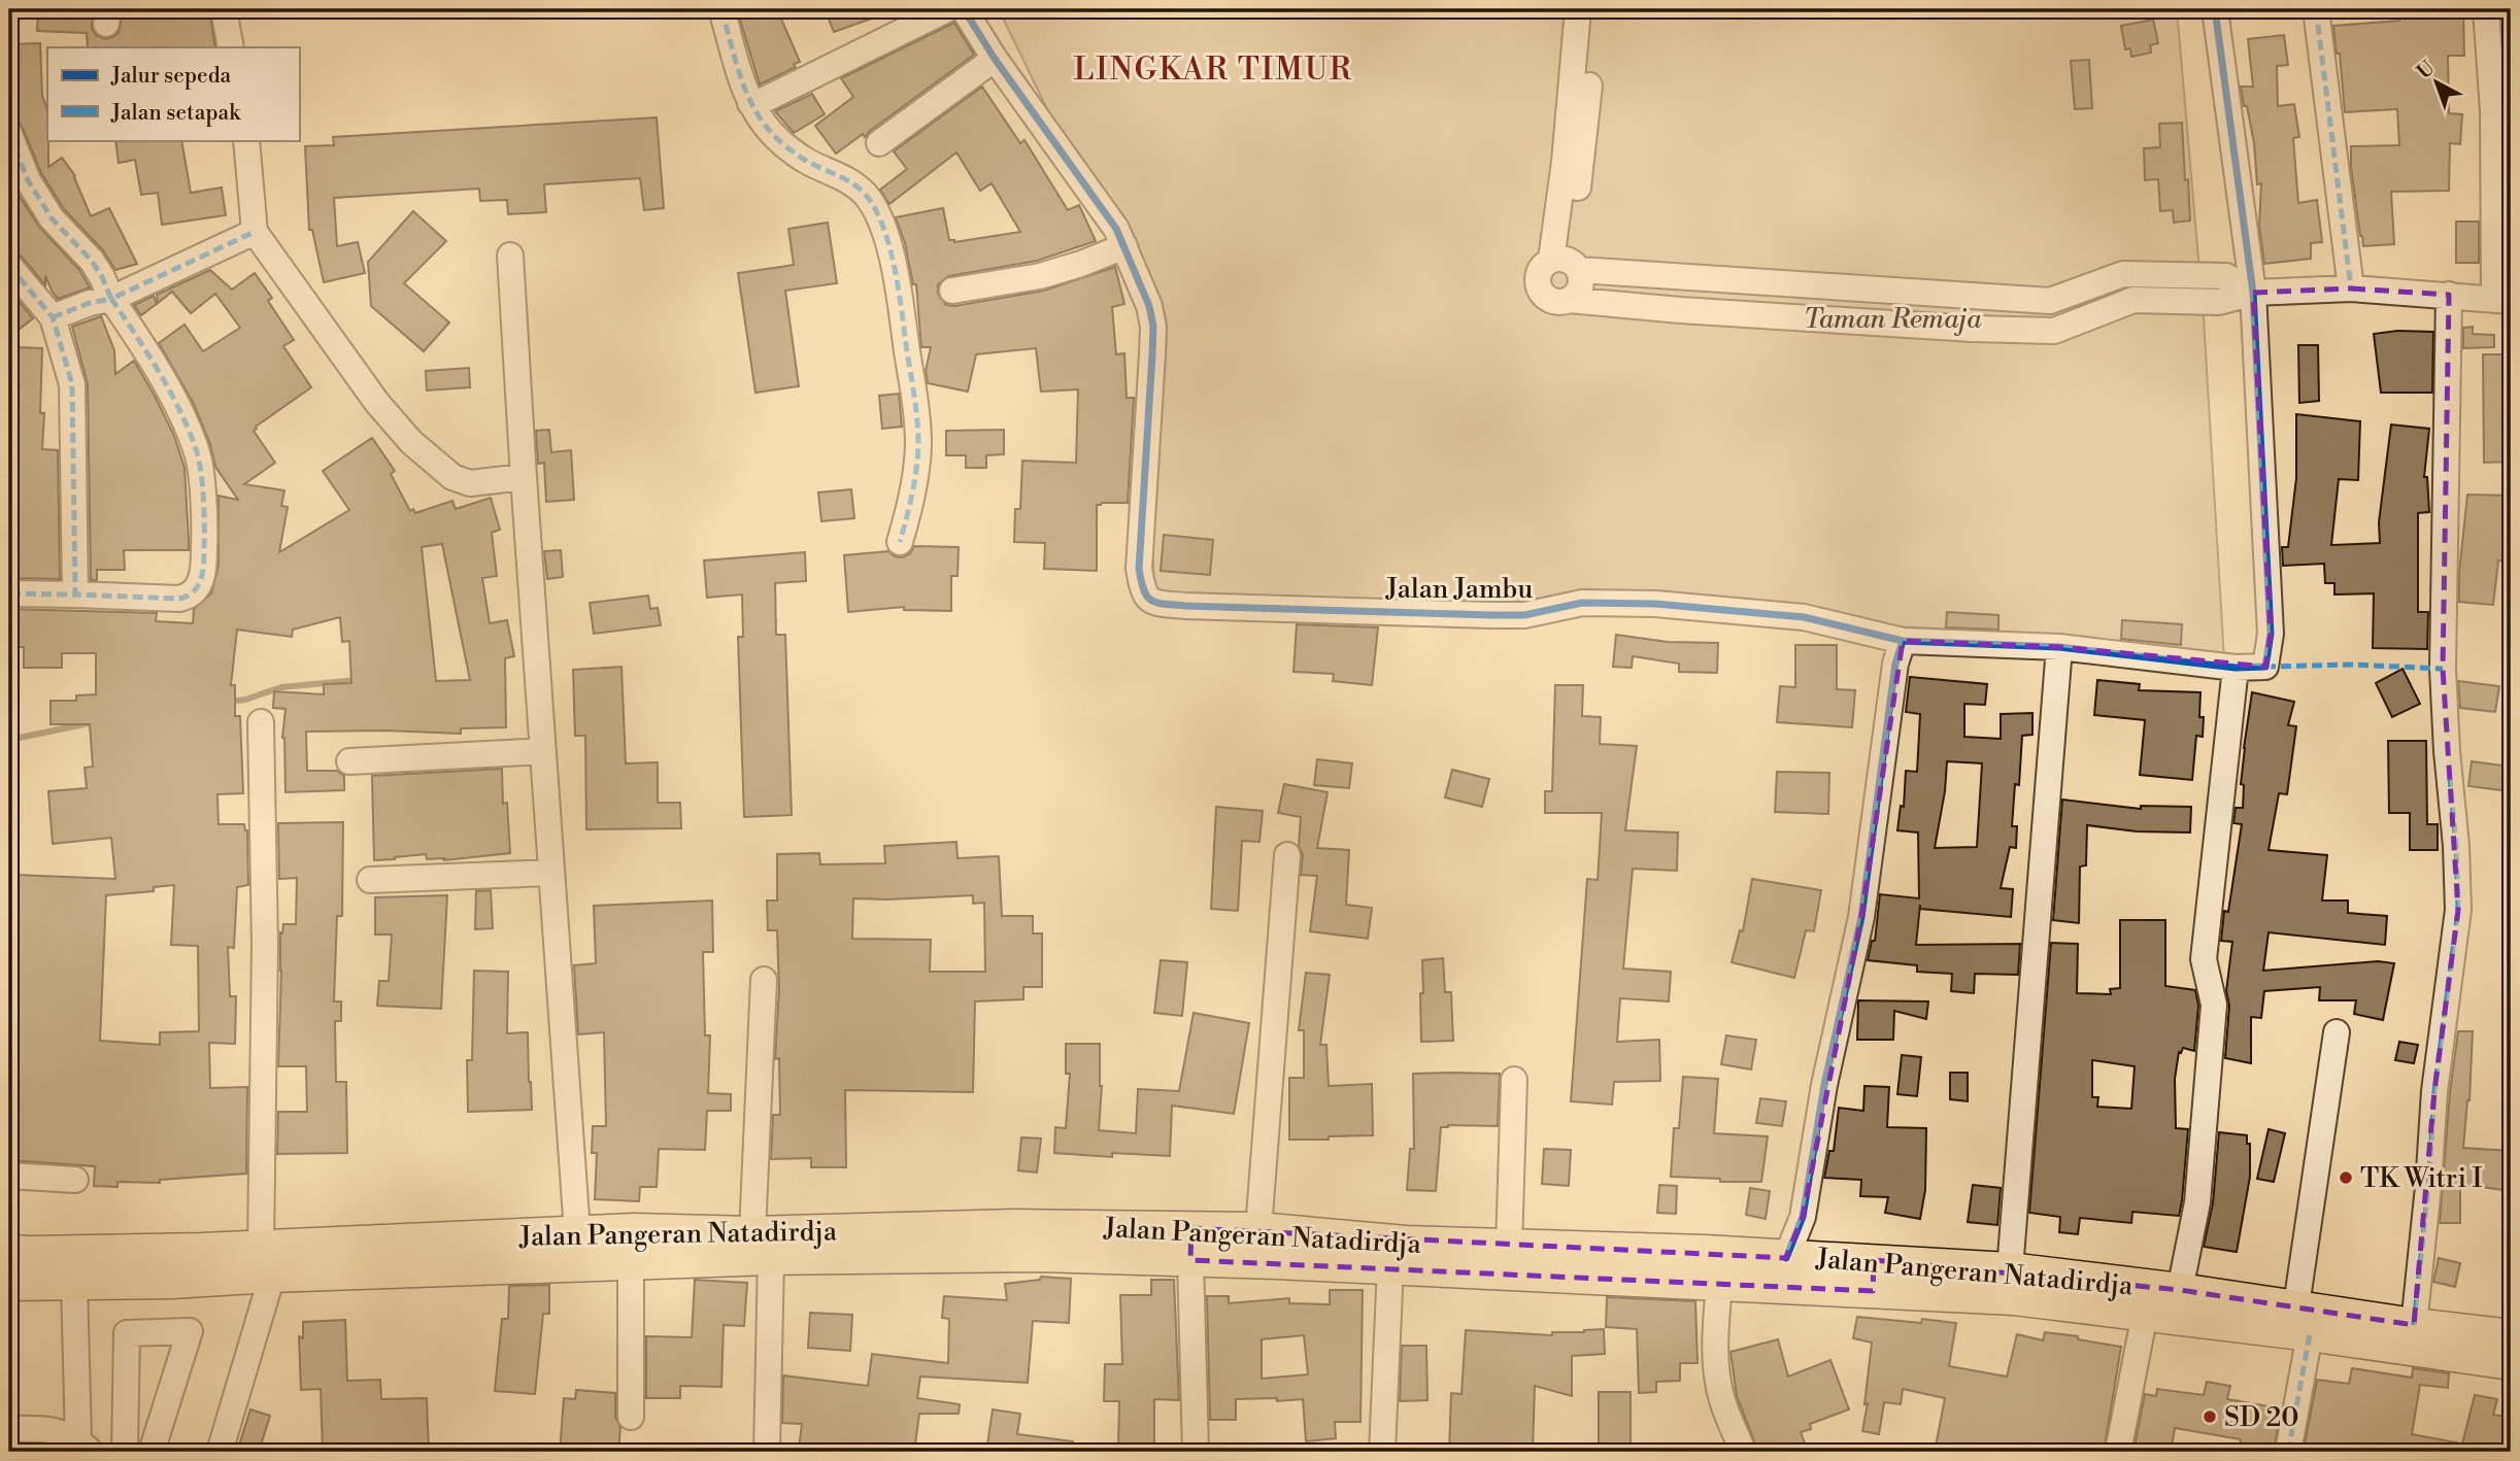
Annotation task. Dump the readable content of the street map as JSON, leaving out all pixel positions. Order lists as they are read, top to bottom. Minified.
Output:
{"streets":{"main road":["Jalan Pangeran Natadirdja"],"street":["Jalan Jambu"]},"districts":["LINGKAR TIMUR"],"parks":["Taman Remaja"],"places":["TK Witri I","SD 20"],"legend":["Jalur sepeda","Jalan setapak"],"north":"top left"}
